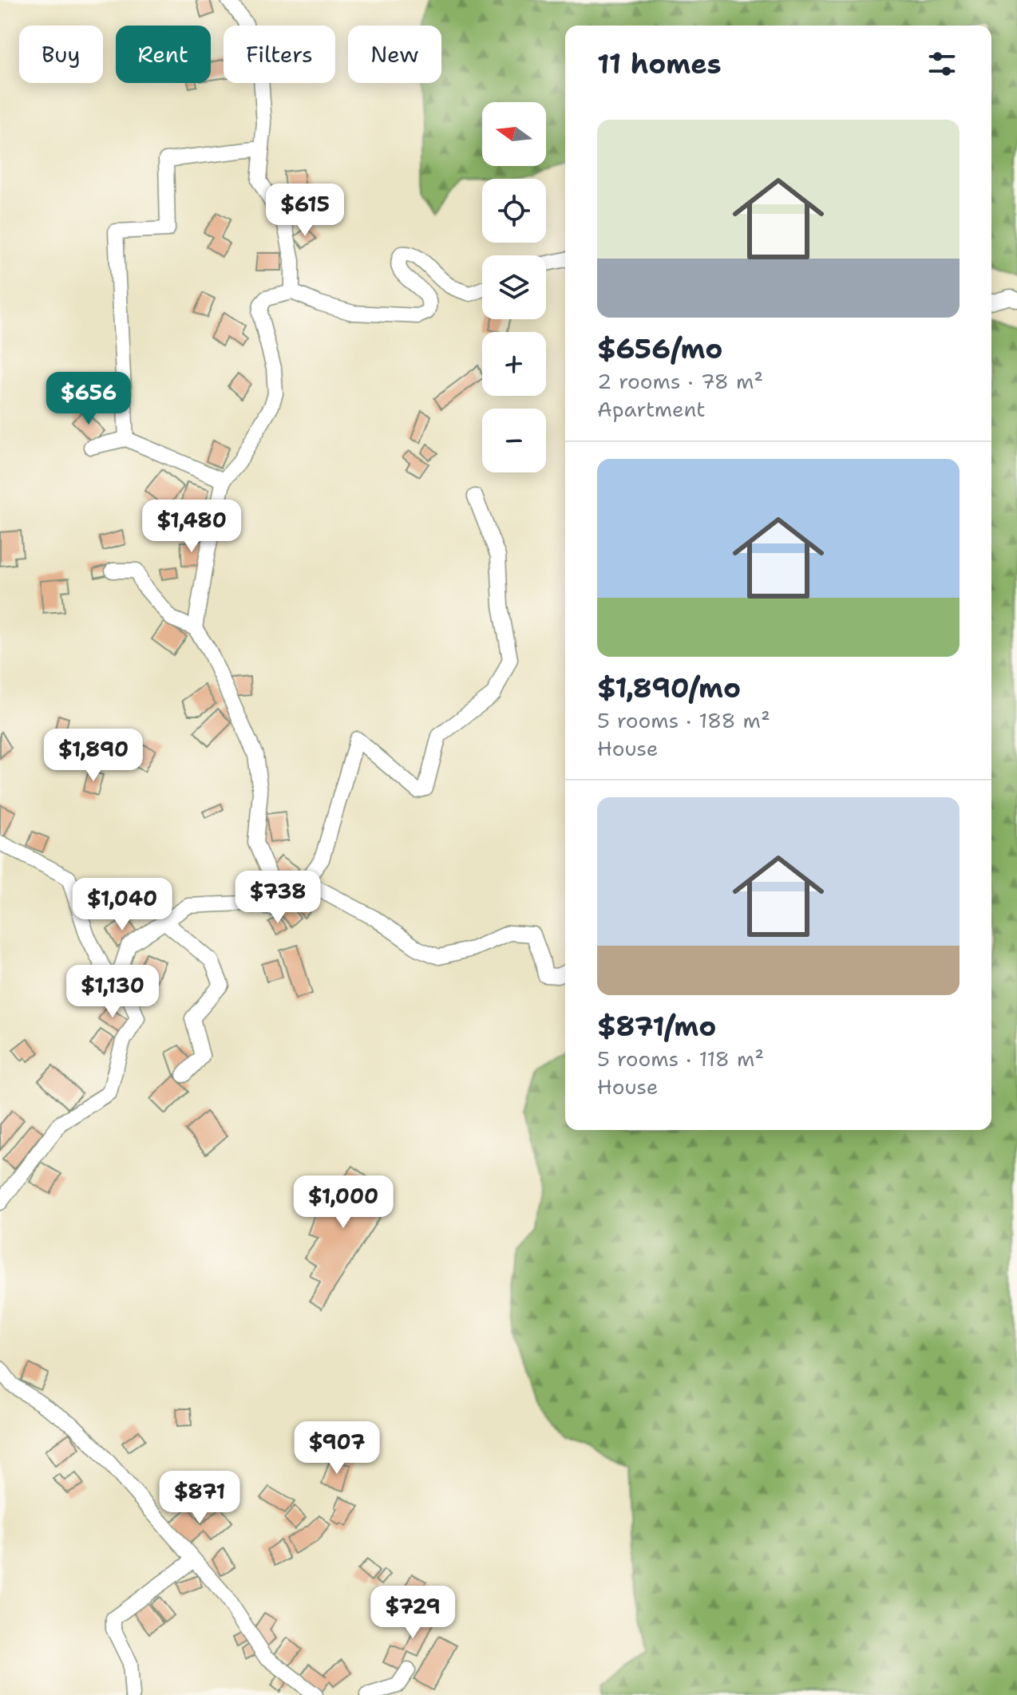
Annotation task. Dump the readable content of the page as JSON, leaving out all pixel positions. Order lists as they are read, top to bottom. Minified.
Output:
{"north":"left","page":{"chip":["Buy","Rent","Filters","New"],"heading":"11 homes","map_buttons":["+","−"],"list":[{"name":"$656/mo","note":"2 rooms · 78 m² · Apartment"},{"name":"$1,890/mo","note":"5 rooms · 188 m² · House"},{"name":"$871/mo","note":"5 rooms · 118 m² · House"}],"price":["$615","$656","$1,480","$1,890","$738","$1,040","$1,130","$1,000","$907","$871","$729"]}}
